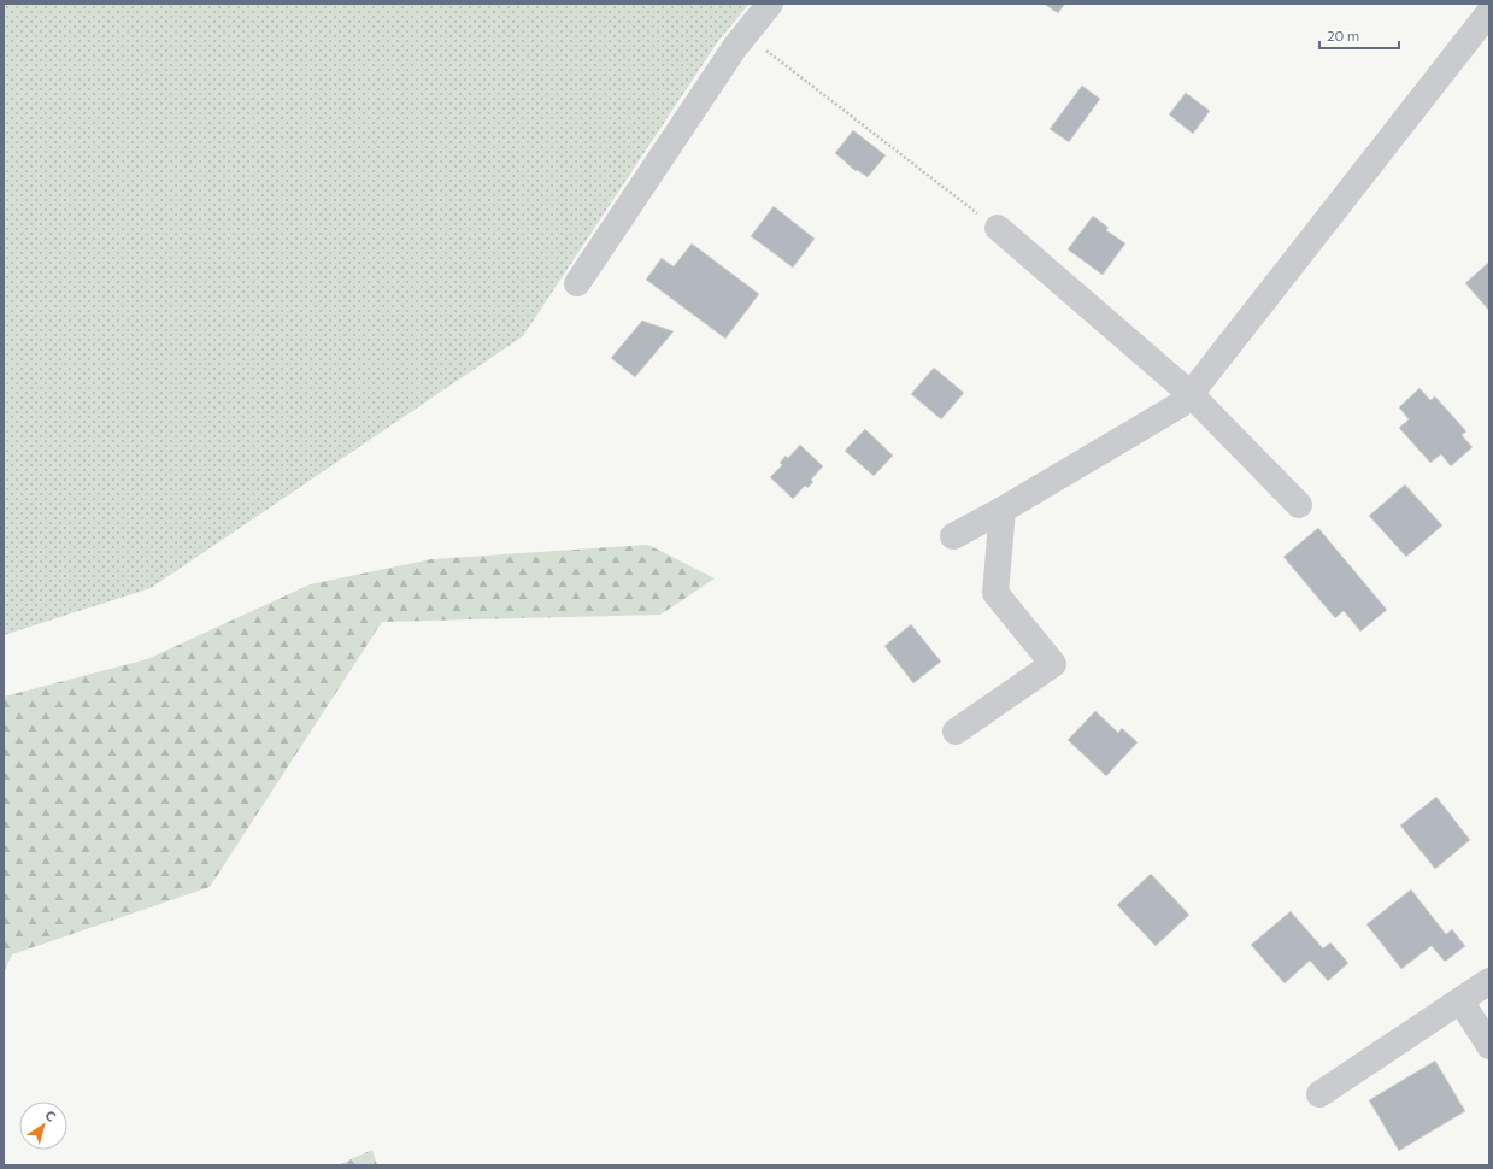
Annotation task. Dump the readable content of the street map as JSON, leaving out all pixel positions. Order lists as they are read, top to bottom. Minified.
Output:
{"scale_bar":"20 m","north":"top right"}
